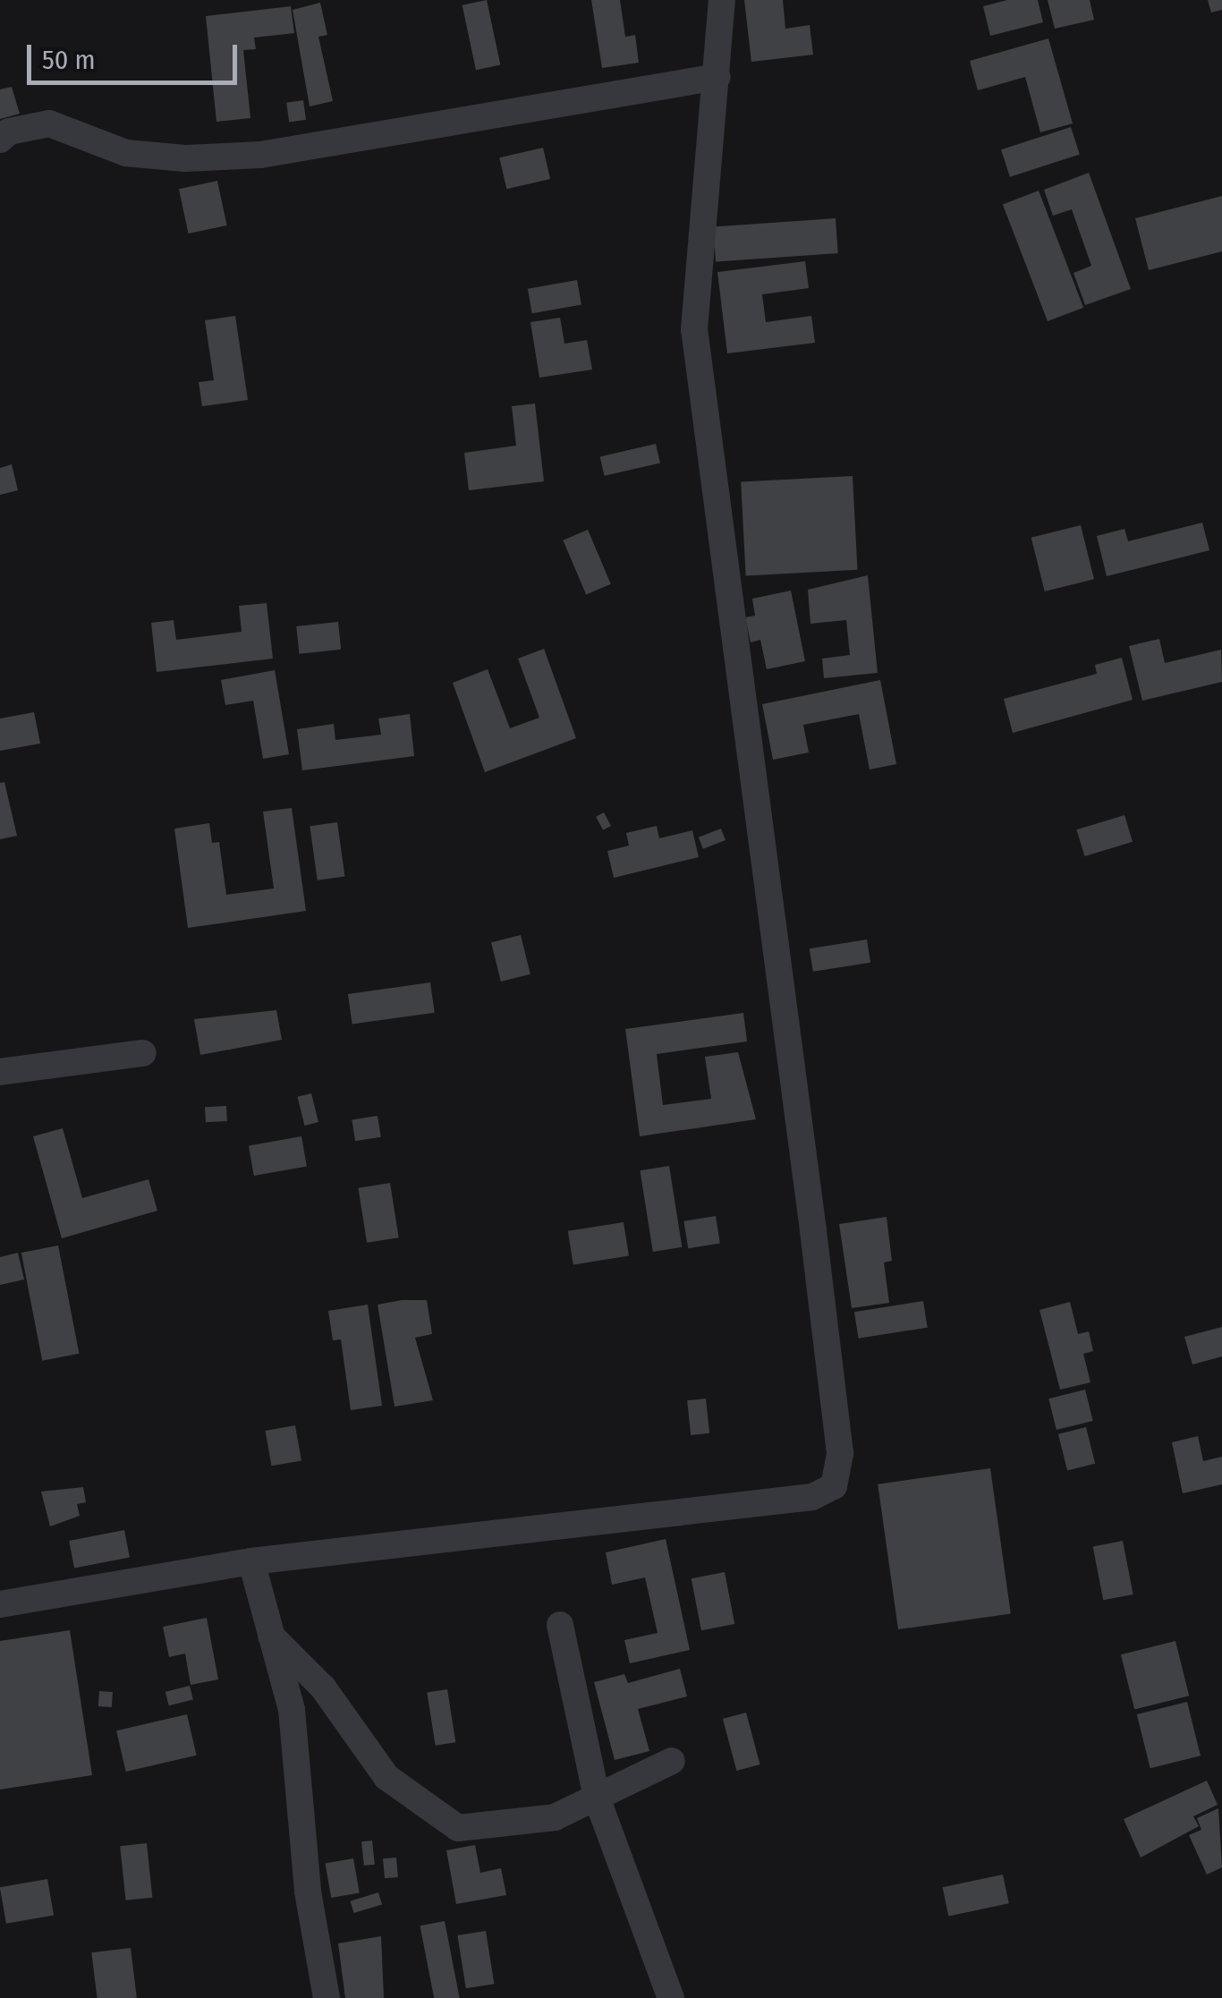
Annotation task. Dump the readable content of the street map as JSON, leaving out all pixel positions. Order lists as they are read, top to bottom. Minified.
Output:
{"scale_bar":"50 m"}
